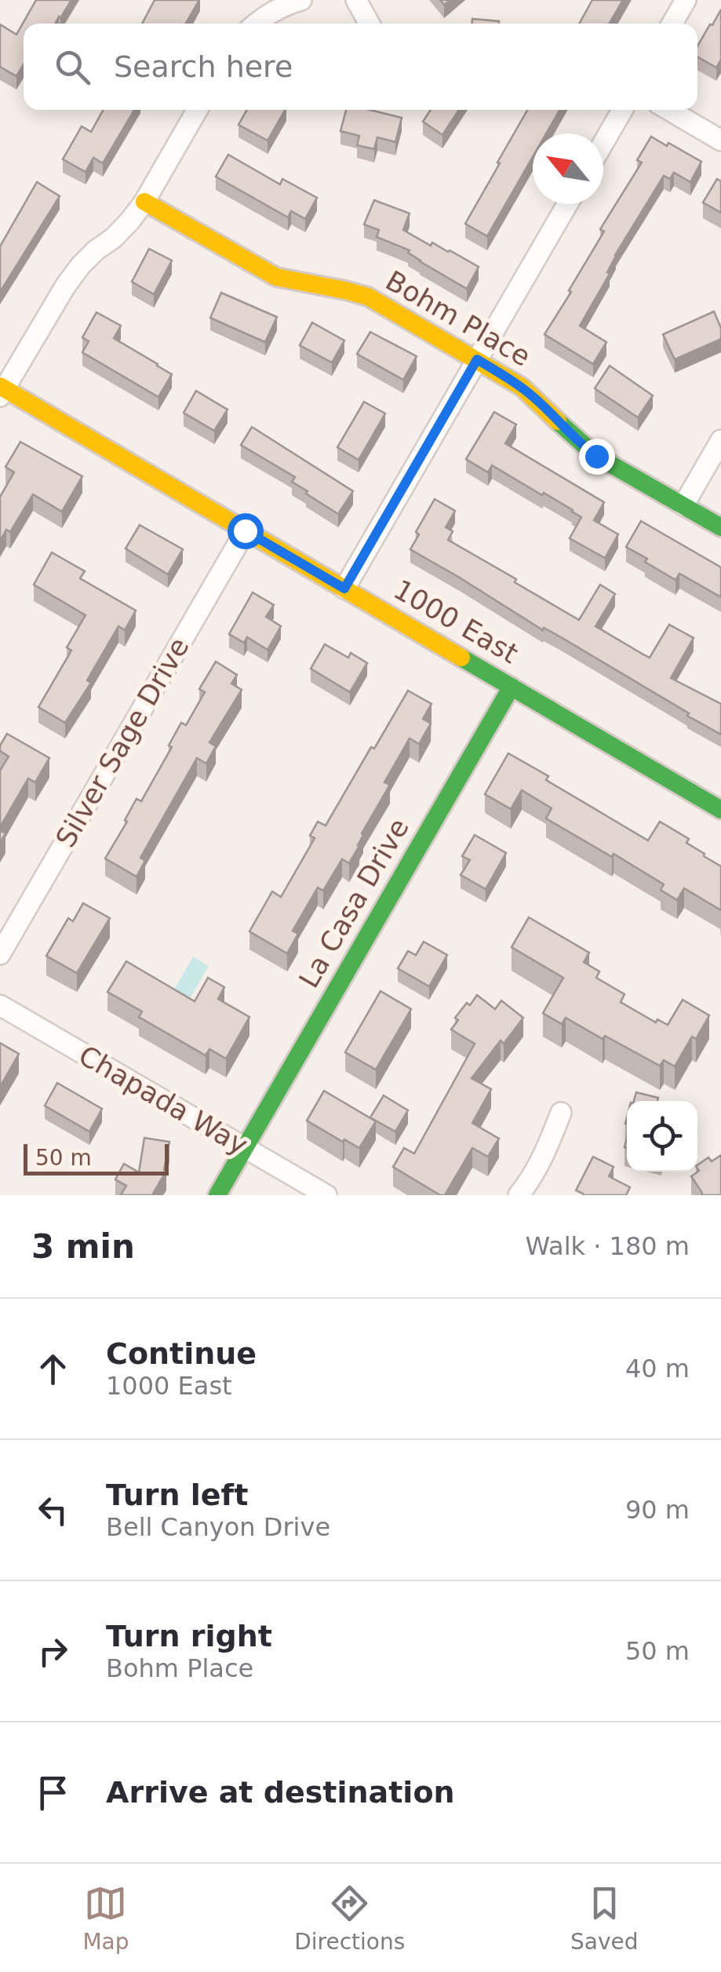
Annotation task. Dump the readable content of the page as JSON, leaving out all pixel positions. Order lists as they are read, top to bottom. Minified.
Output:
{"streets":{"street":["Bohm Place","1000 East","Silver Sage Drive","La Casa Drive","Chapada Way"]},"crossings":[["1000 East","Silver Sage Drive"],["1000 East","La Casa Drive"],["La Casa Drive","Chapada Way"]],"scale_bar":"50 m","north":"top left","page":{"search":"Search here","scale":"50 m","heading":["3 min","Walk · 180 m"],"list":[["Continue","1000 East","40 m"],["Turn left","Bell Canyon Drive","90 m"],["Turn right","Bohm Place","50 m"],"Arrive at destination"],"nav":["Map","Directions","Saved"]}}
